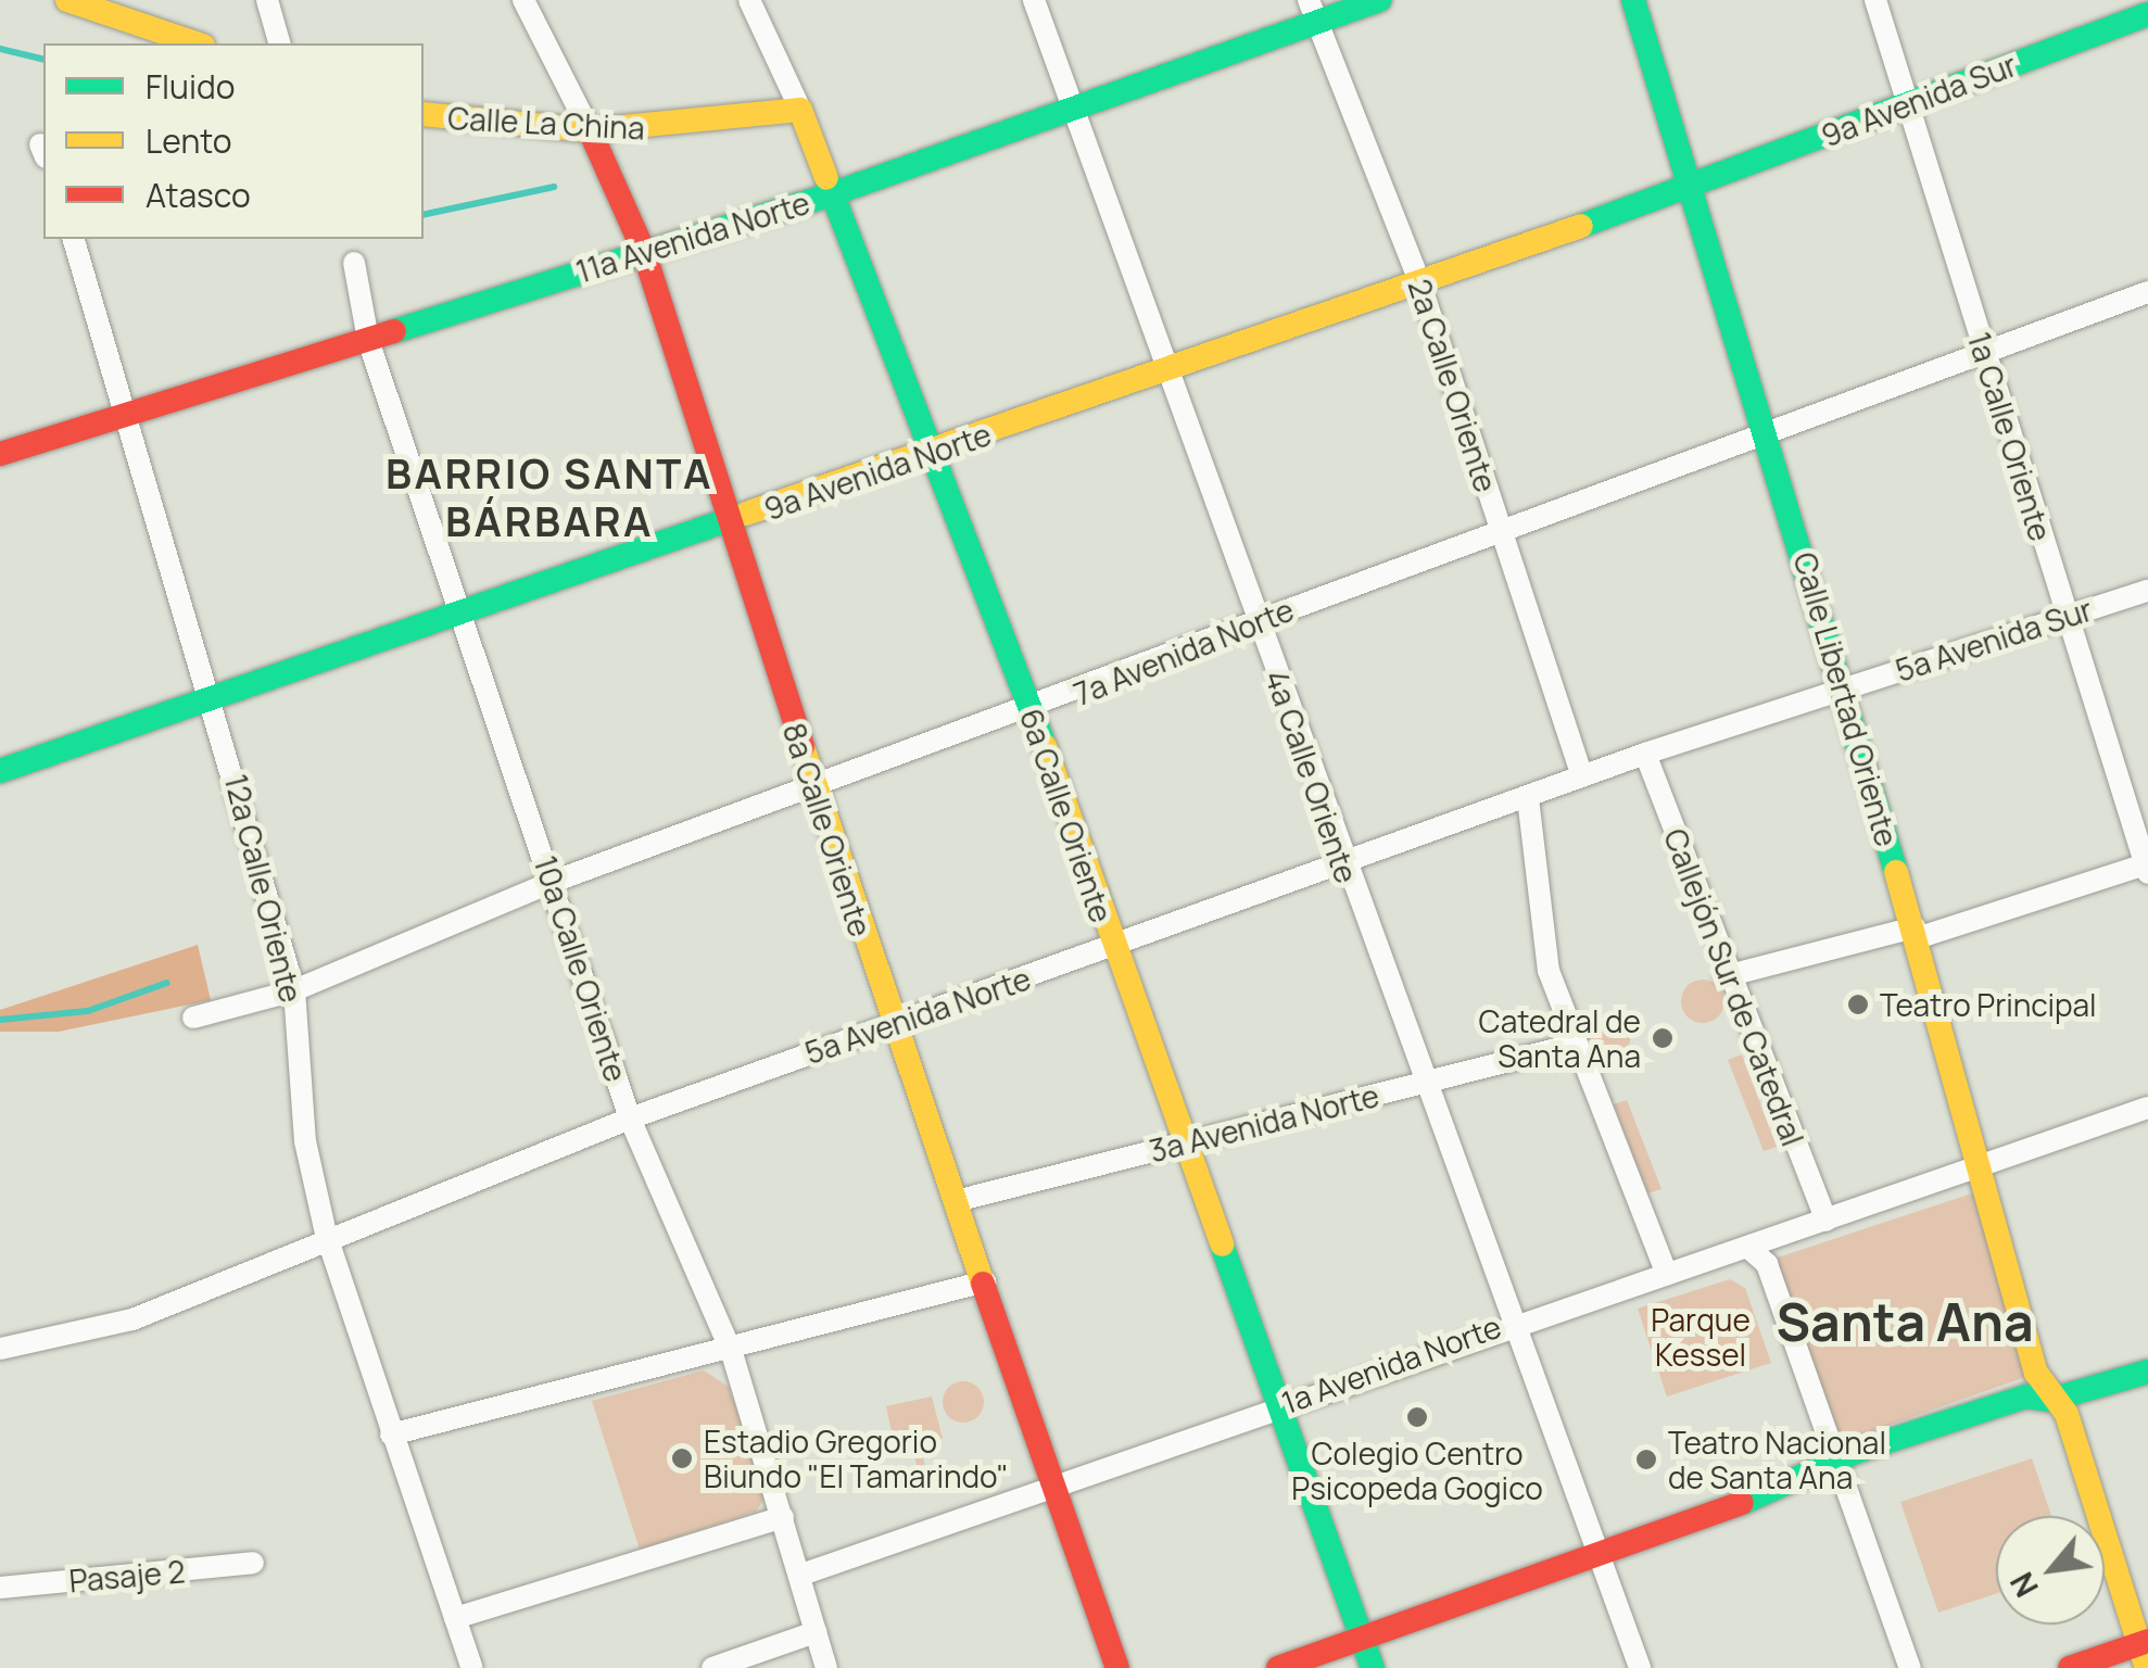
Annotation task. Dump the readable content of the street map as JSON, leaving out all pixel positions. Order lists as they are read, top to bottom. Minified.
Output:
{"streets":{"main road":["9a Avenida Sur","Calle La China","11a Avenida Norte","9a Avenida Norte","Calle Libertad Oriente","6a Calle Oriente","8a Calle Oriente"],"street":["2a Calle Oriente","1a Calle Oriente","5a Avenida Sur","7a Avenida Norte","4a Calle Oriente","12a Calle Oriente","10a Calle Oriente","Callejón Sur de Catedral","5a Avenida Norte","3a Avenida Norte","1a Avenida Norte","Pasaje 2"]},"crossings":[["9a Avenida Sur","1a Calle Oriente"],["9a Avenida Sur","9a Avenida Norte"],["9a Avenida Sur","Calle Libertad Oriente"],["Calle La China","6a Calle Oriente"],["Calle La China","8a Calle Oriente"],["11a Avenida Norte","2a Calle Oriente"],["11a Avenida Norte","4a Calle Oriente"],["11a Avenida Norte","6a Calle Oriente"],["11a Avenida Norte","8a Calle Oriente"],["11a Avenida Norte","12a Calle Oriente"],["11a Avenida Norte","10a Calle Oriente"],["2a Calle Oriente","9a Avenida Norte"],["2a Calle Oriente","7a Avenida Norte"],["2a Calle Oriente","5a Avenida Norte"],["1a Calle Oriente","5a Avenida Sur"],["1a Calle Oriente","7a Avenida Norte"],["9a Avenida Norte","Calle Libertad Oriente"],["9a Avenida Norte","4a Calle Oriente"],["9a Avenida Norte","6a Calle Oriente"],["9a Avenida Norte","8a Calle Oriente"],["9a Avenida Norte","12a Calle Oriente"],["9a Avenida Norte","10a Calle Oriente"],["5a Avenida Sur","Calle Libertad Oriente"],["5a Avenida Sur","5a Avenida Norte"],["7a Avenida Norte","Calle Libertad Oriente"],["7a Avenida Norte","4a Calle Oriente"],["7a Avenida Norte","6a Calle Oriente"],["7a Avenida Norte","8a Calle Oriente"],["7a Avenida Norte","12a Calle Oriente"],["7a Avenida Norte","10a Calle Oriente"],["Calle Libertad Oriente","5a Avenida Norte"],["Calle Libertad Oriente","1a Avenida Norte"],["4a Calle Oriente","5a Avenida Norte"],["4a Calle Oriente","3a Avenida Norte"],["4a Calle Oriente","1a Avenida Norte"],["6a Calle Oriente","5a Avenida Norte"],["6a Calle Oriente","3a Avenida Norte"],["6a Calle Oriente","1a Avenida Norte"],["8a Calle Oriente","5a Avenida Norte"],["8a Calle Oriente","3a Avenida Norte"],["8a Calle Oriente","1a Avenida Norte"],["12a Calle Oriente","5a Avenida Norte"],["10a Calle Oriente","5a Avenida Norte"],["10a Calle Oriente","1a Avenida Norte"],["Callejón Sur de Catedral","5a Avenida Norte"],["Callejón Sur de Catedral","1a Avenida Norte"]],"districts":["BARRIO SANTA BÁRBARA","Santa Ana"],"parks":["Parque Kessel"],"places":["Teatro Principal","Catedral de Santa Ana","Colegio Centro Psicopeda Gogico","Estadio Gregorio Biundo \"El Tamarindo\"","Teatro Nacional de Santa Ana"],"legend":["Fluido","Lento","Atasco"],"north":"bottom left"}
